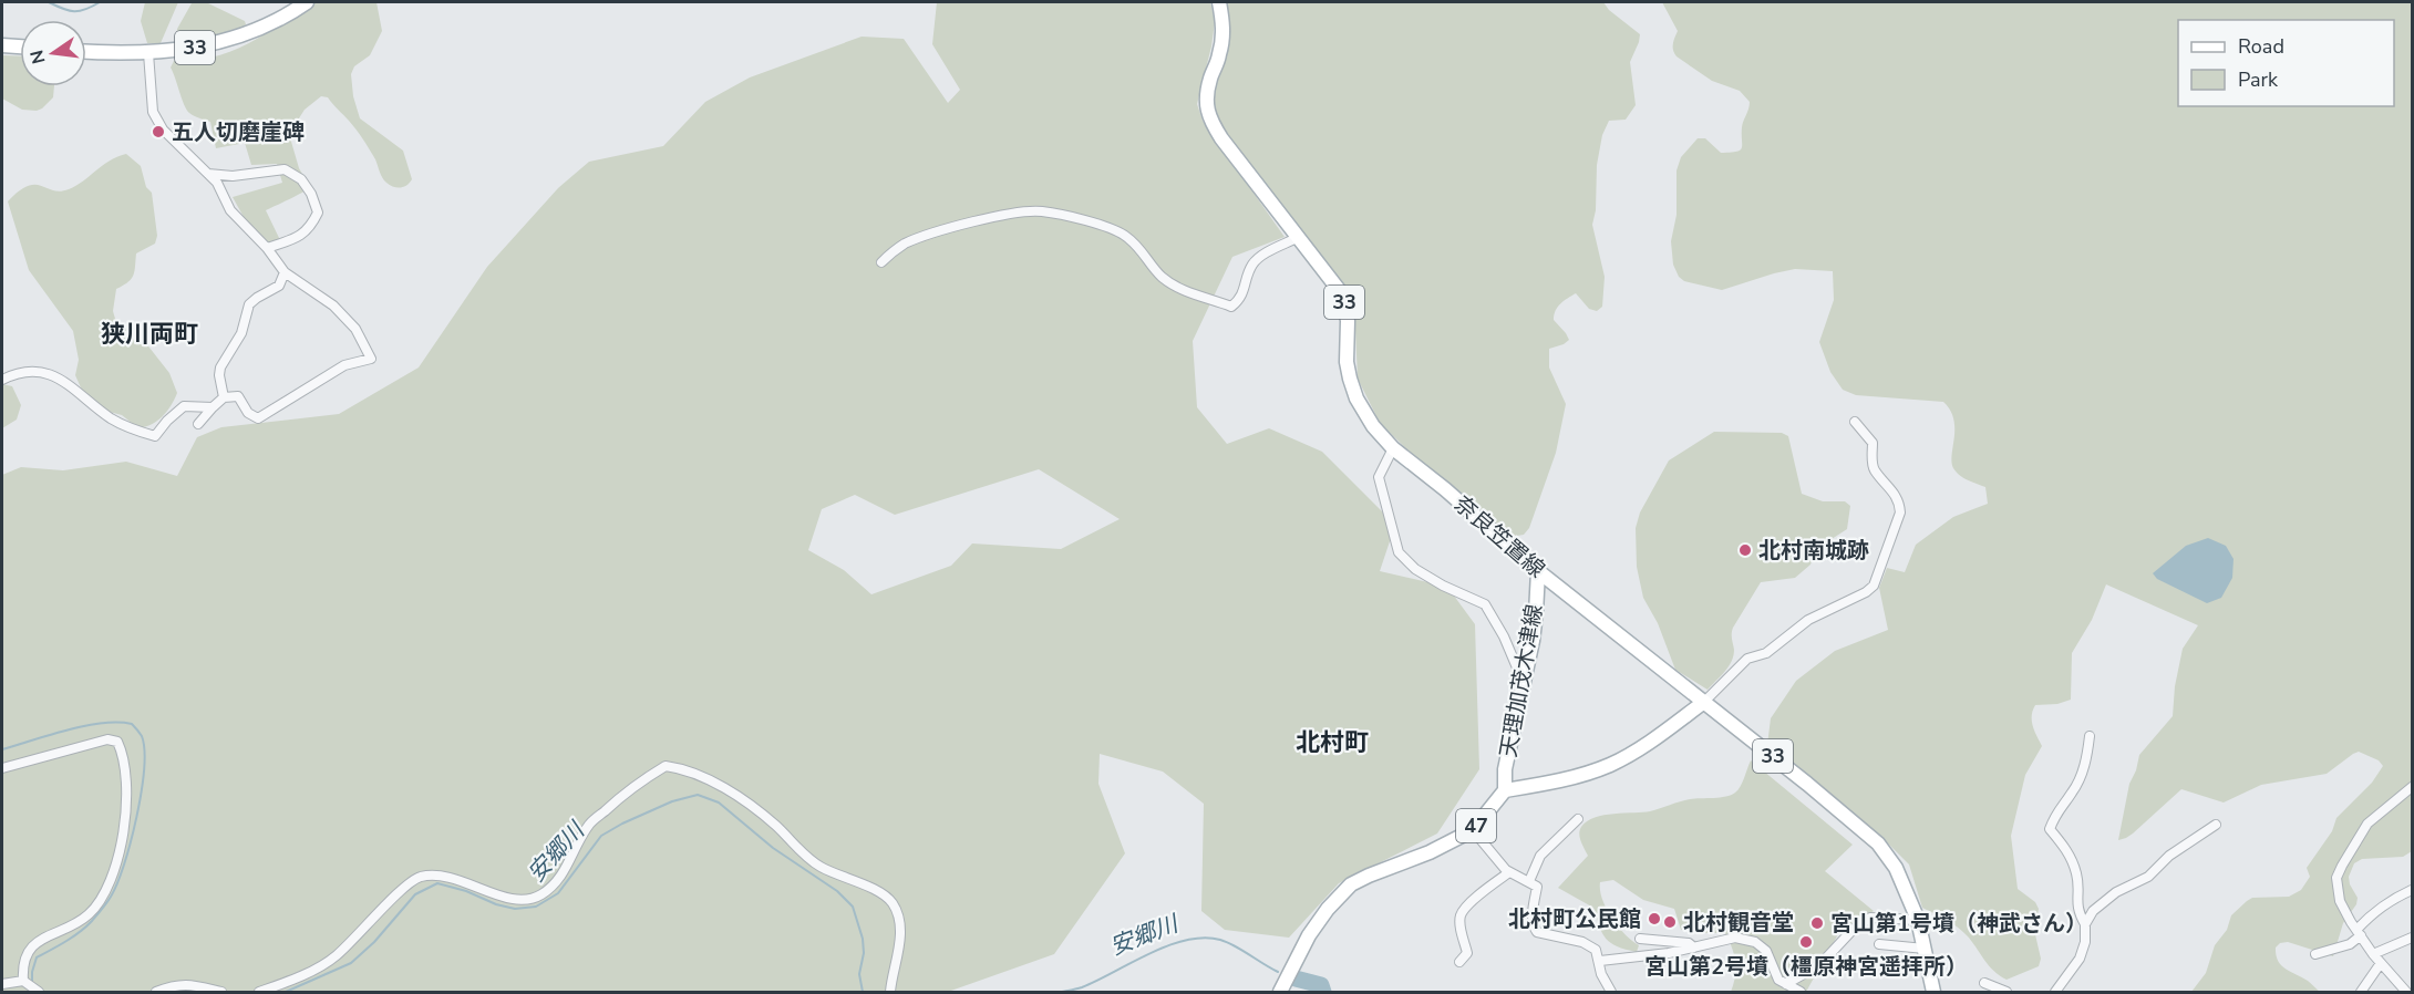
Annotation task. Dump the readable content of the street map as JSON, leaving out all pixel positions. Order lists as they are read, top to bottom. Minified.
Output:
{"streets":{"main road":["33","奈良笠置線","天理加茂木津線","47"]},"crossings":[["奈良笠置線","天理加茂木津線"],["天理加茂木津線","47"]],"districts":["狭川両町","北村町"],"water":["安郷川"],"places":["五人切磨崖碑","北村南城跡","北村町公民館","北村観音堂","宮山第1号墳（神武さん）","宮山第2号墳（橿原神宮遥拝所）"],"legend":["Road","Park"],"north":"left"}
